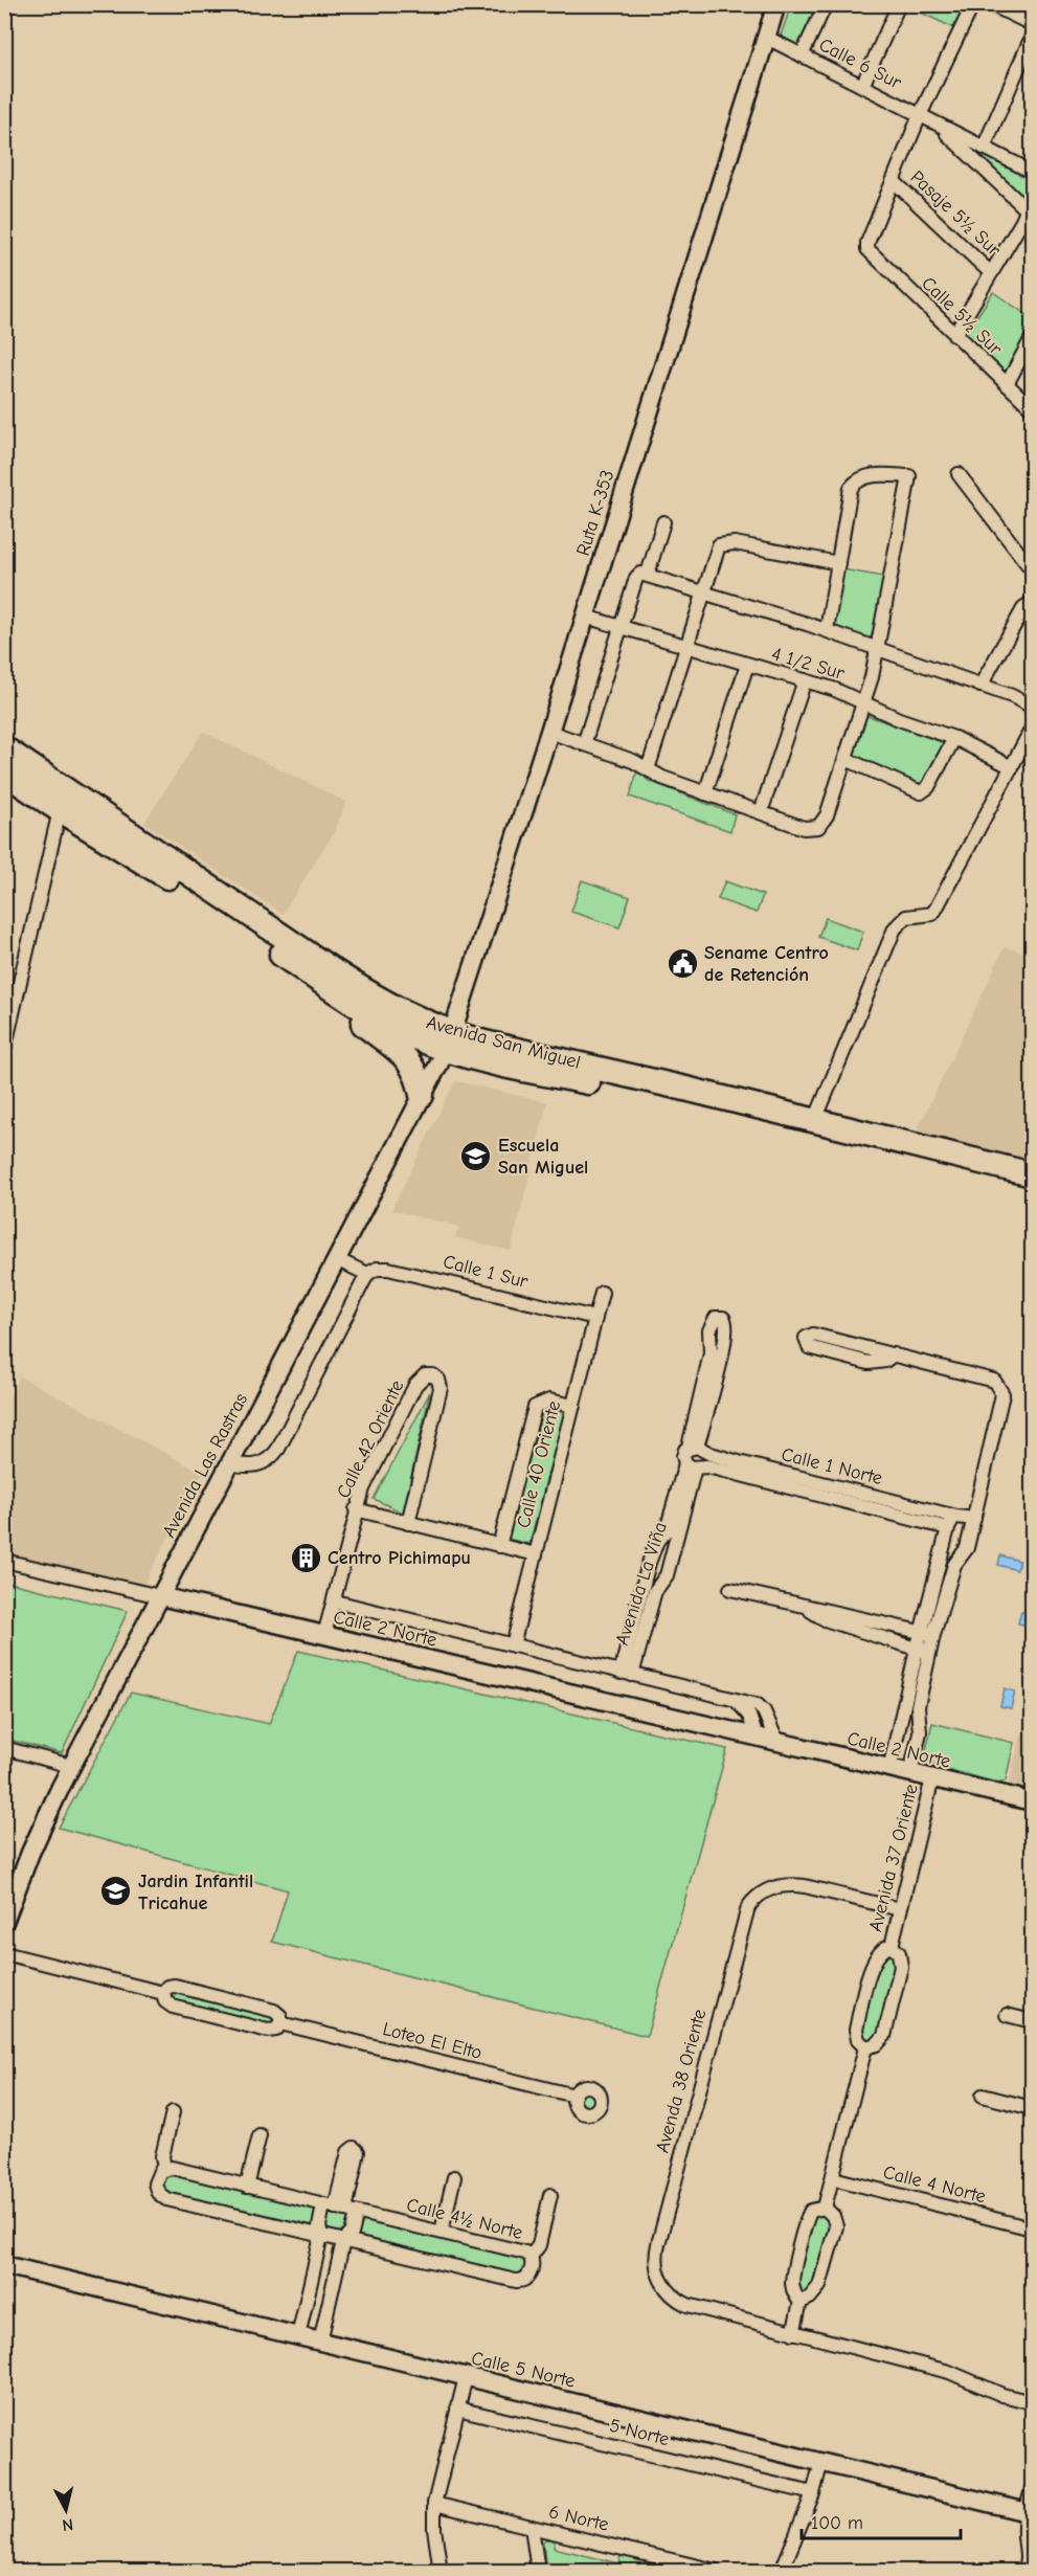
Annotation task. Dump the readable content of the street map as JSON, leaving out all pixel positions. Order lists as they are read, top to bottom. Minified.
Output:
{"streets":{"highway":["Avenida San Miguel"],"street":["Calle 6 Sur","Pasaje 5½ Sur","Calle 5½ Sur","Ruta K-353","4 1/2 Sur","Calle 1 Sur","Calle 42 Oriente","Calle 40 Oriente","Avenida Las Rastras","Calle 1 Norte","Avenida La Viña","Calle 2 Norte","Avenida 37 Oriente","Loteo El Elto","Avenda 38 Oriente","Calle 4 Norte","Calle 4½ Norte","Calle 5 Norte","5 Norte","6 Norte"]},"crossings":[["Calle 6 Sur","Ruta K-353"],["Pasaje 5½ Sur","Calle 5½ Sur"],["Ruta K-353","4 1/2 Sur"],["Ruta K-353","Avenida San Miguel"],["Ruta K-353","Avenida Las Rastras"],["Avenida San Miguel","Avenida Las Rastras"],["Calle 1 Sur","Calle 40 Oriente"],["Calle 42 Oriente","Calle 2 Norte"],["Calle 40 Oriente","Calle 2 Norte"],["Avenida Las Rastras","Calle 2 Norte"],["Calle 1 Norte","Avenida La Viña"],["Calle 1 Norte","Avenida 37 Oriente"],["Avenida La Viña","Calle 2 Norte"],["Calle 2 Norte","Avenida 37 Oriente"],["Avenida 37 Oriente","Avenda 38 Oriente"],["Avenida 37 Oriente","Calle 4 Norte"]],"places":{"public building":["Sename Centro de Retención"],"school or university":["Escuela San Miguel","Jardin Infantil Tricahue"],"building":["Centro Pichimapu"]},"scale_bar":"100 m","north":"bottom"}
